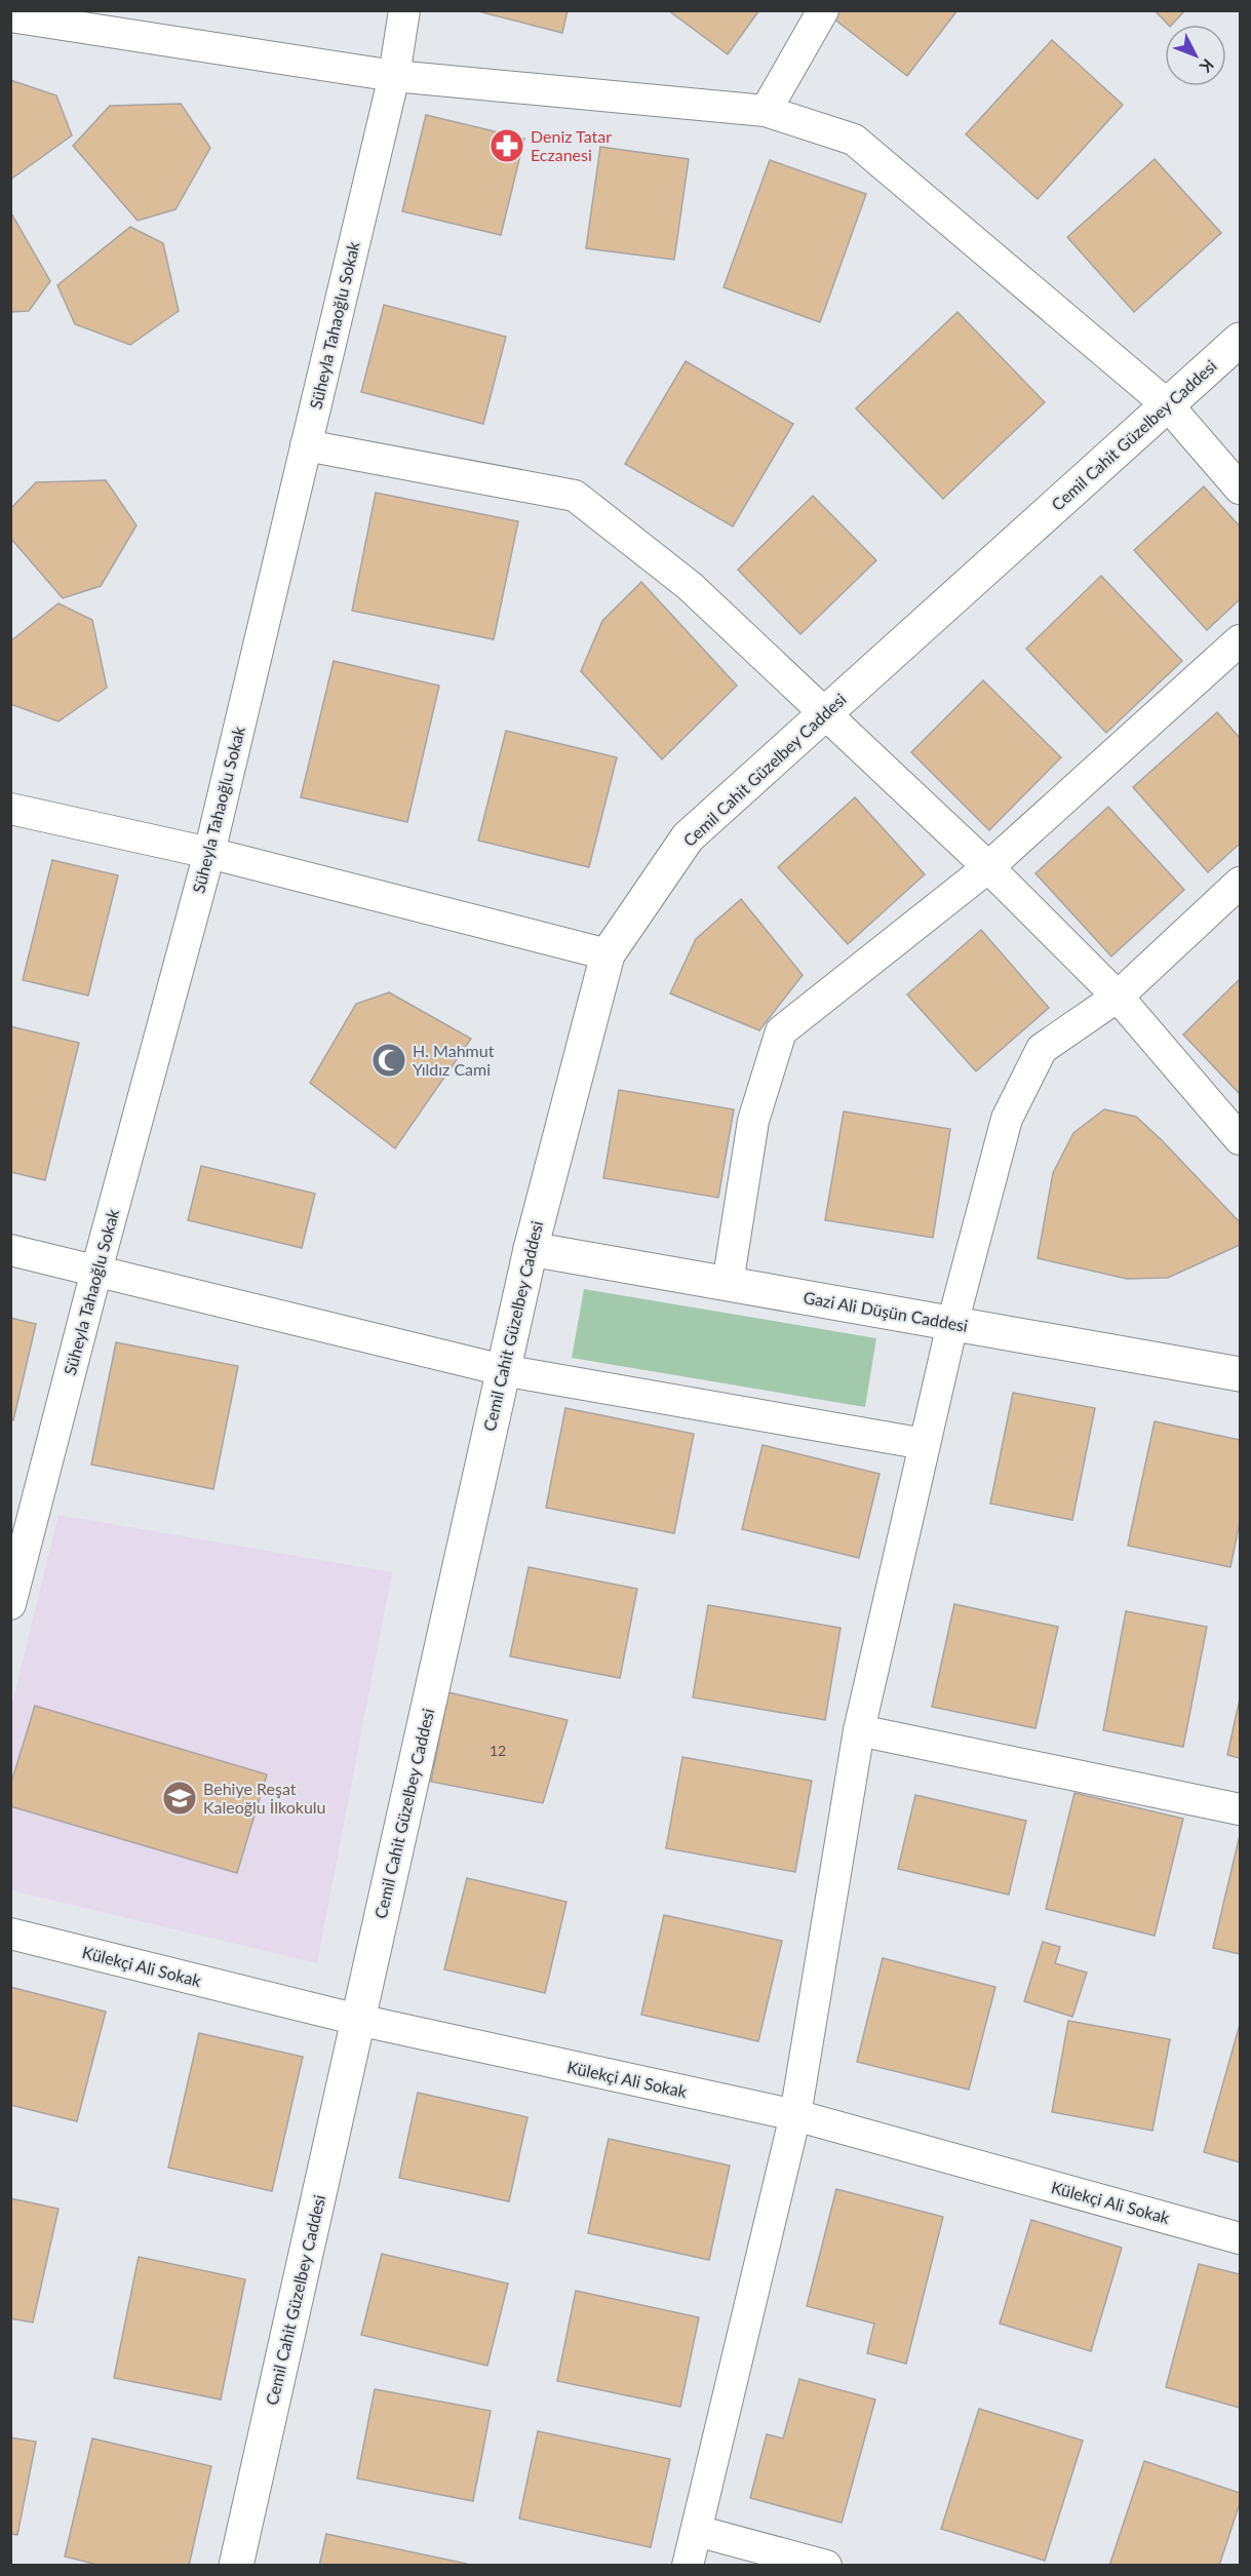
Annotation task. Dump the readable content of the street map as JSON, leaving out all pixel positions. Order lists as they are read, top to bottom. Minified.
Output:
{"streets":{"street":["Süheyla Tahaoğlu Sokak","Cemil Cahit Güzelbey Caddesi","Gazi Ali Düşün Caddesi","Külekçi Ali Sokak"]},"crossings":[["Cemil Cahit Güzelbey Caddesi","Gazi Ali Düşün Caddesi"],["Cemil Cahit Güzelbey Caddesi","Külekçi Ali Sokak"]],"places":{"pharmacy":["Deniz Tatar Eczanesi"],"mosque":["H. Mahmut Yıldız Cami"],"school or university":["Behiye Reşat Kaleoğlu İlkokulu"]},"house_numbers":["12"],"north":"bottom right"}
